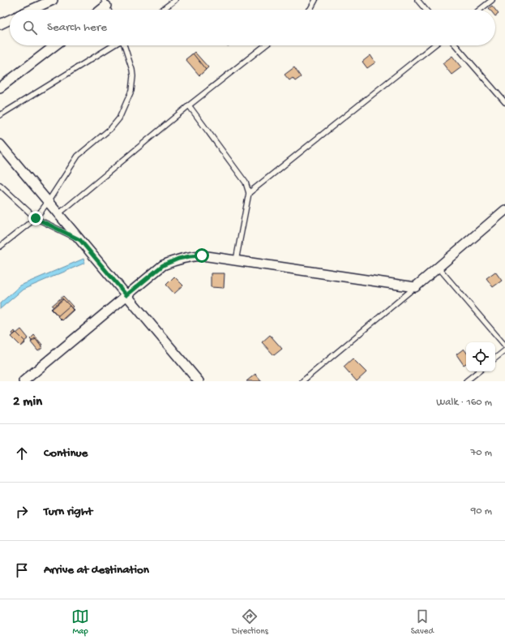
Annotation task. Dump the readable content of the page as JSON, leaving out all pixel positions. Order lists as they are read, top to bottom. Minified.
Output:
{"page":{"search":"Search here","heading":["2 min","Walk · 160 m"],"list":[["Continue","70 m"],["Turn right","90 m"],"Arrive at destination"],"nav":["Map","Directions","Saved"]}}
